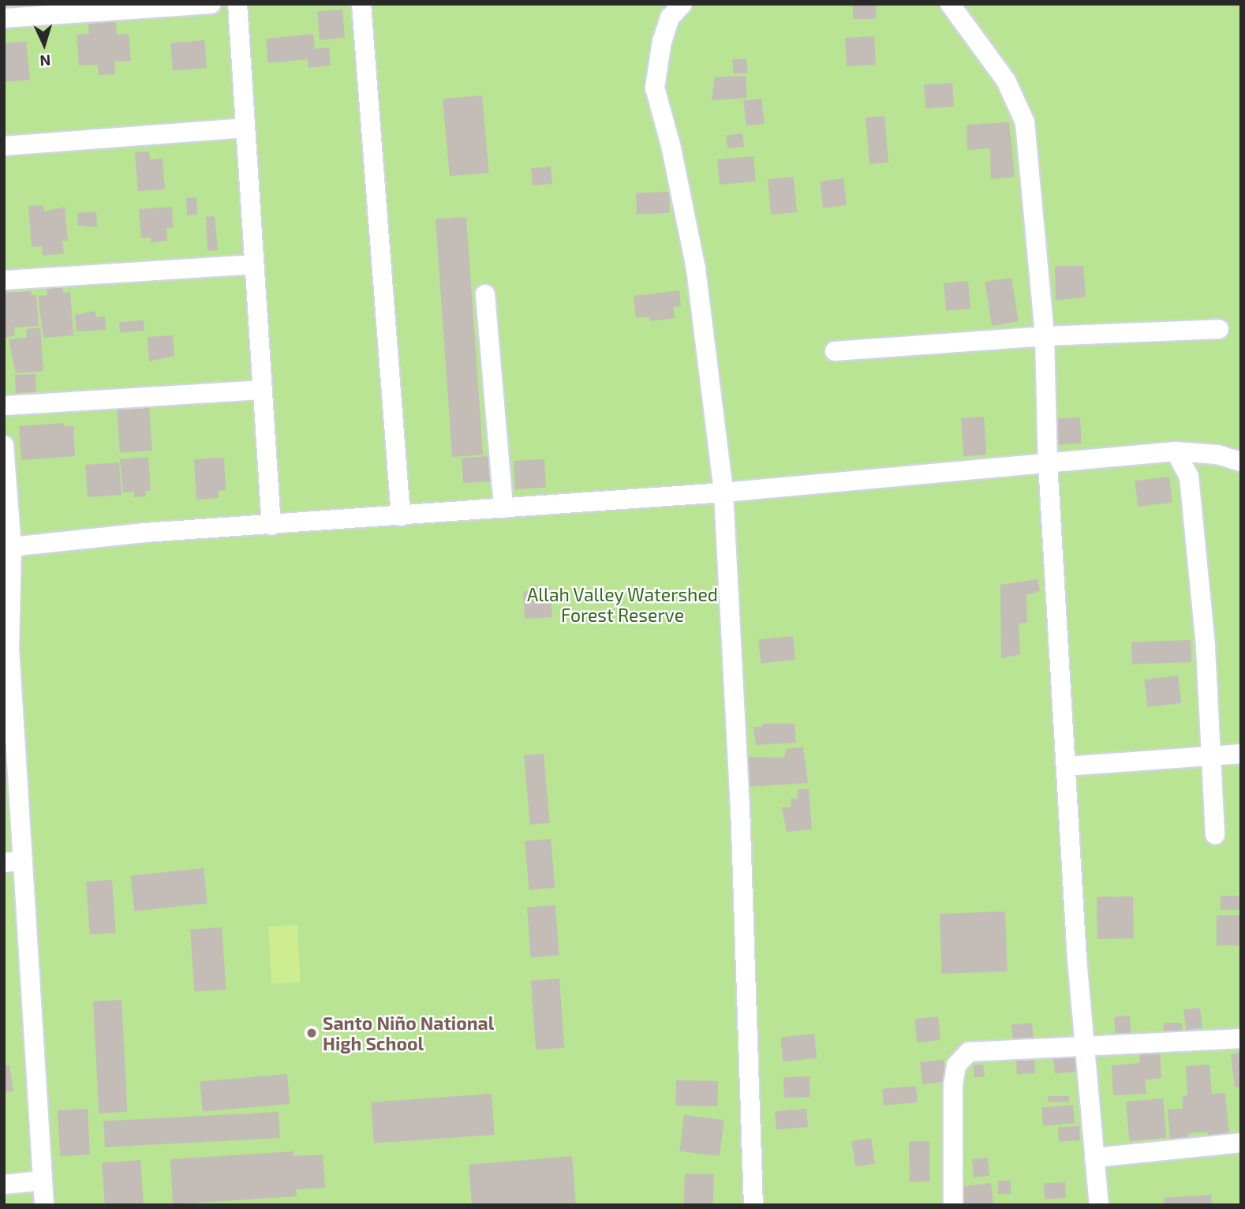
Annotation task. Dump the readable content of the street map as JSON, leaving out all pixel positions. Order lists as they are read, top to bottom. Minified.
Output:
{"parks":["Allah Valley Watershed Forest Reserve"],"places":["Santo Niño National High School"],"north":"bottom"}
